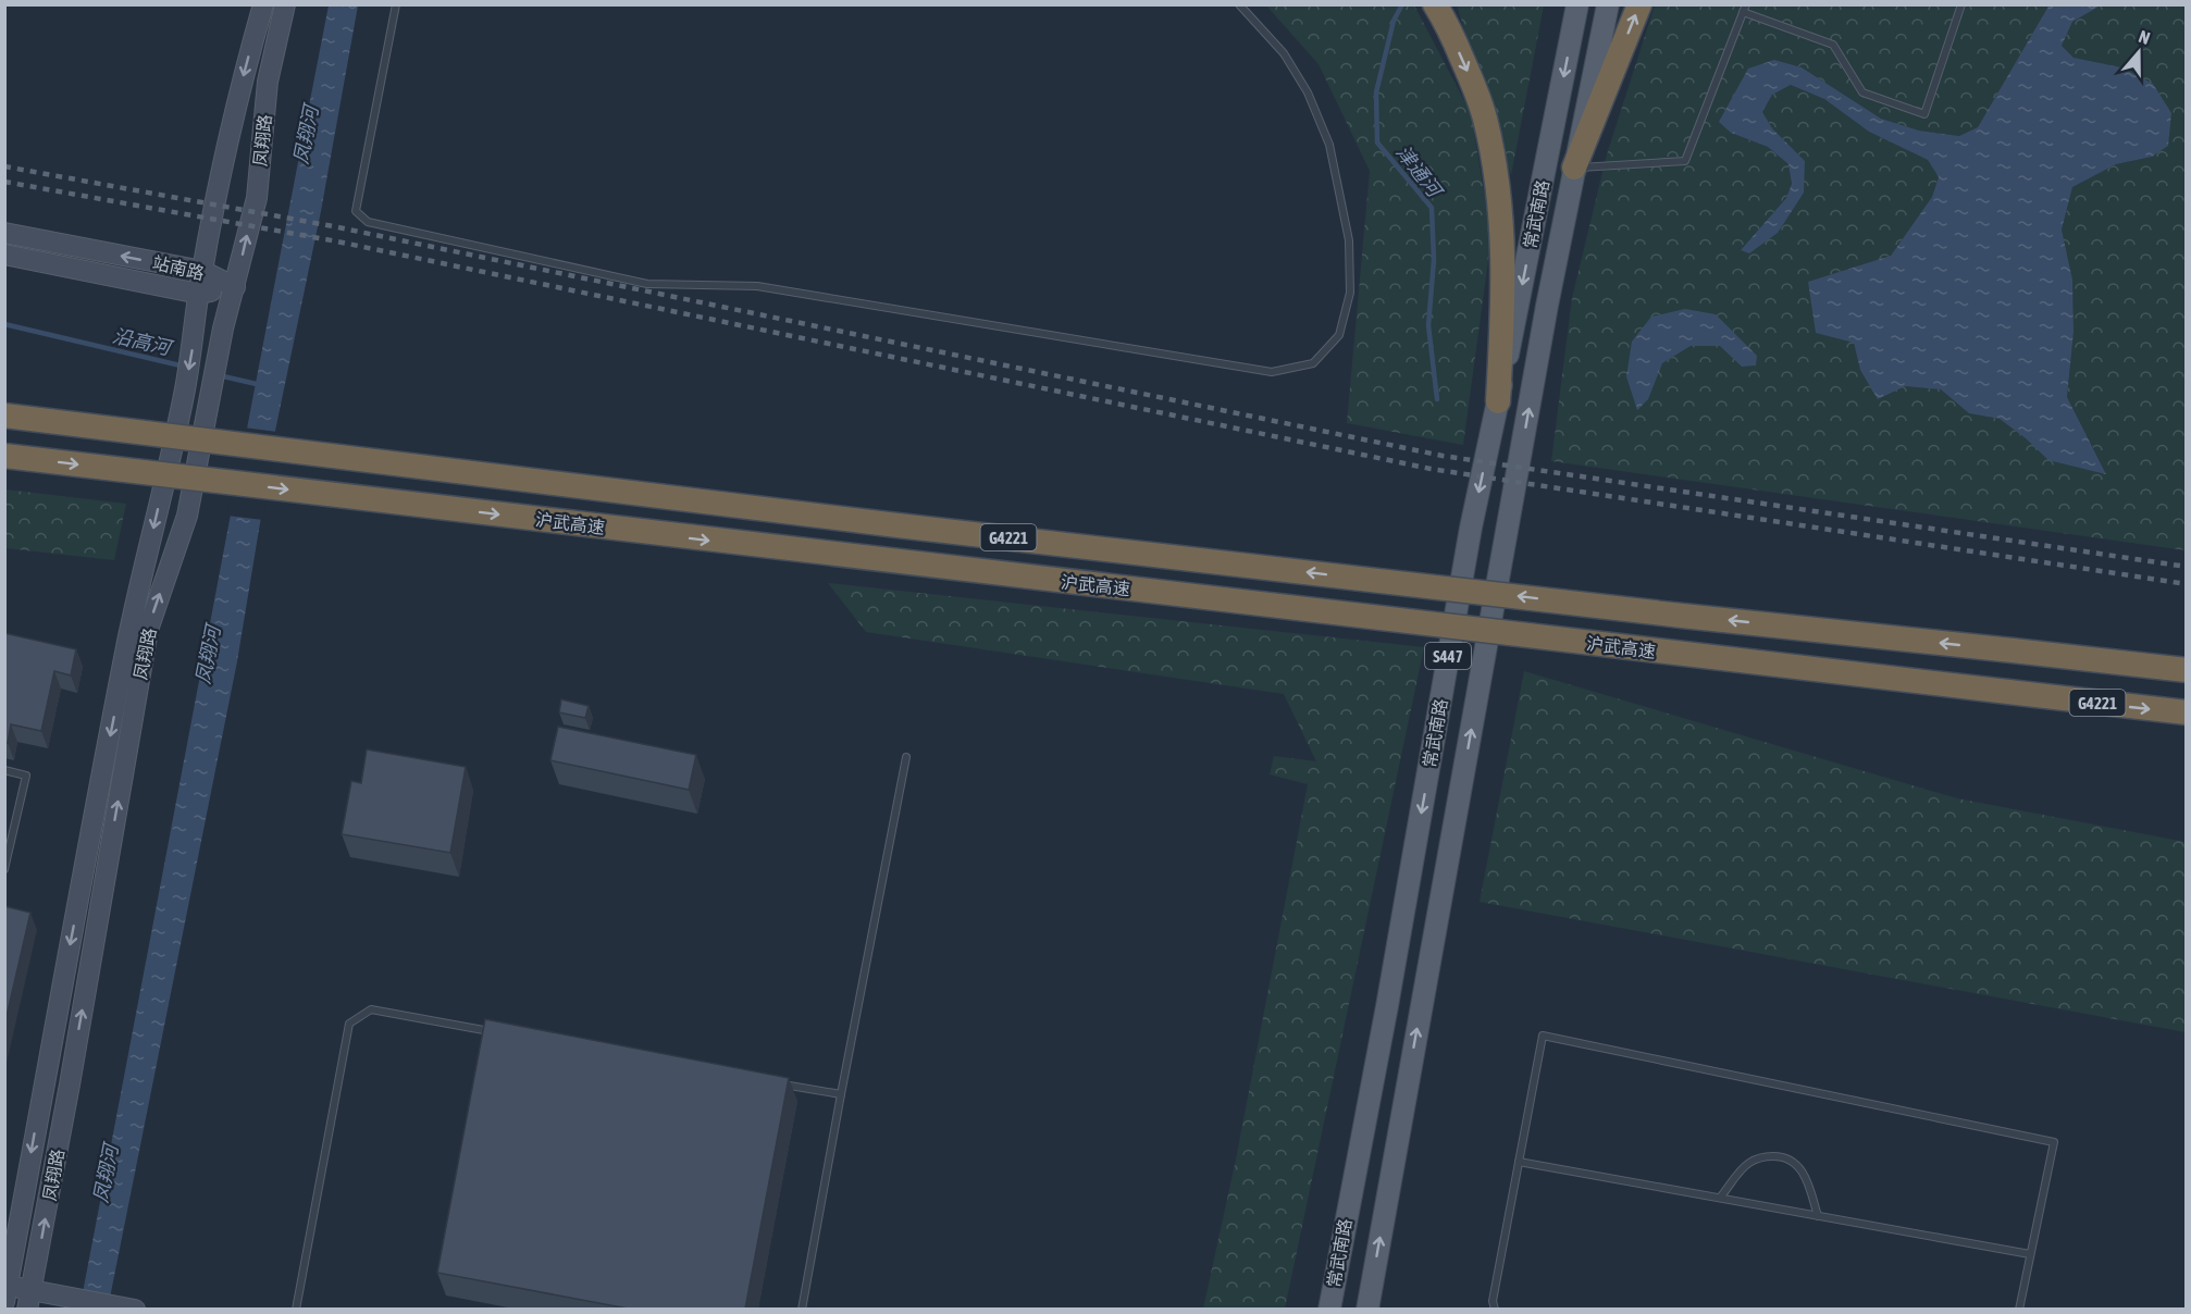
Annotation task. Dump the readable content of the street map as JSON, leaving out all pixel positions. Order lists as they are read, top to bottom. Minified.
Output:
{"streets":{"highway":["沪武高速","G4221"],"main road":["常武南路","S447"],"street":["凤翔路","站南路"]},"crossings":[["凤翔路","站南路"]],"water":["凤翔河","津通河","沿高河"],"north":"top"}
